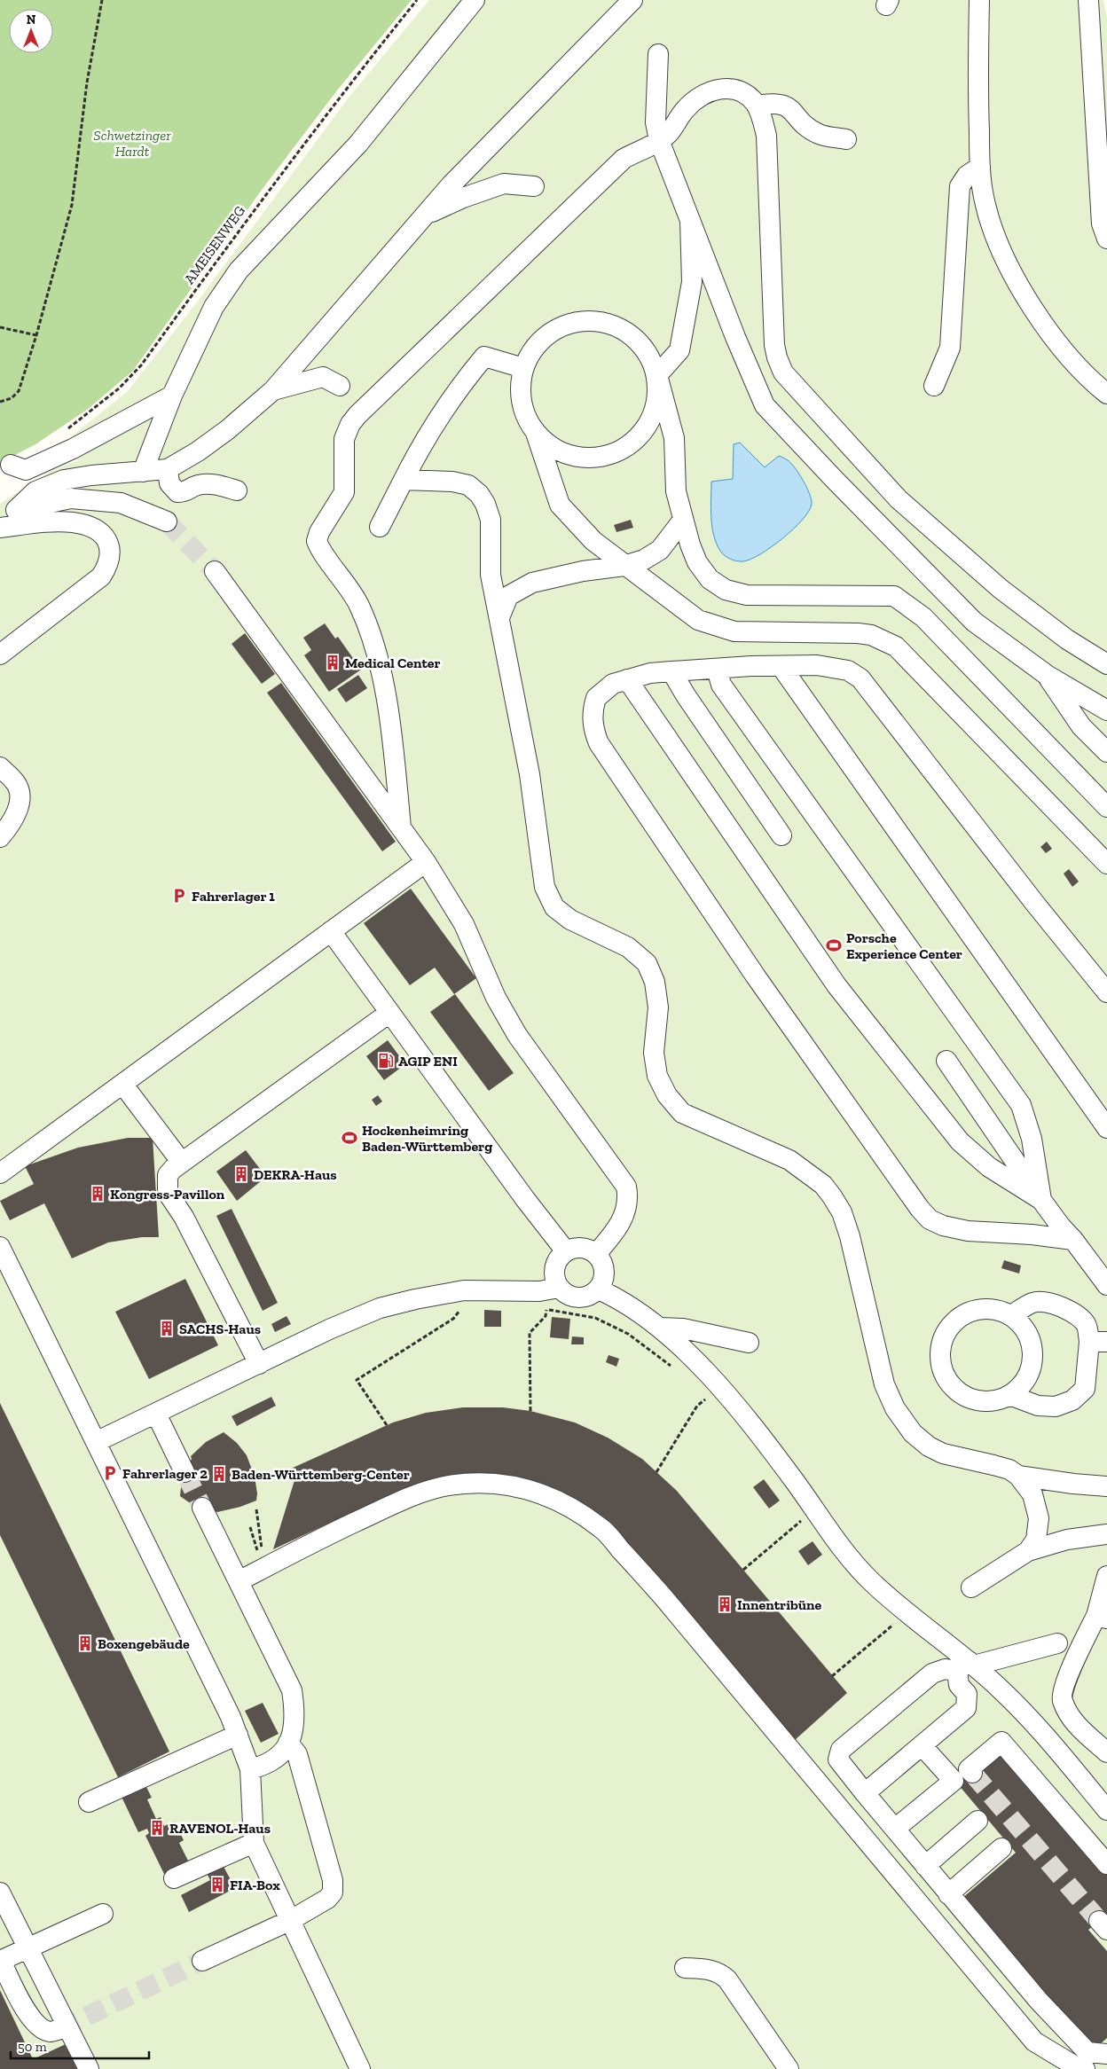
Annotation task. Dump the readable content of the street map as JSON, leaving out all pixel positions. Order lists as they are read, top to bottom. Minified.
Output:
{"streets":{"path":["AMEISENWEG"]},"parks":["Schwetzinger Hardt"],"places":{"building":["Medical Center","DEKRA-Haus","Kongress-Pavillon","SACHS-Haus","Baden-Württemberg-Center","Innentribüne","Boxengebäude","RAVENOL-Haus","FIA-Box"],"parking":["Fahrerlager 1","Fahrerlager 2"],"sports":["Porsche Experience Center","Hockenheimring Baden-Württemberg"],"fuel station":["AGIP ENI"]},"scale_bar":"50 m","north":"top"}
